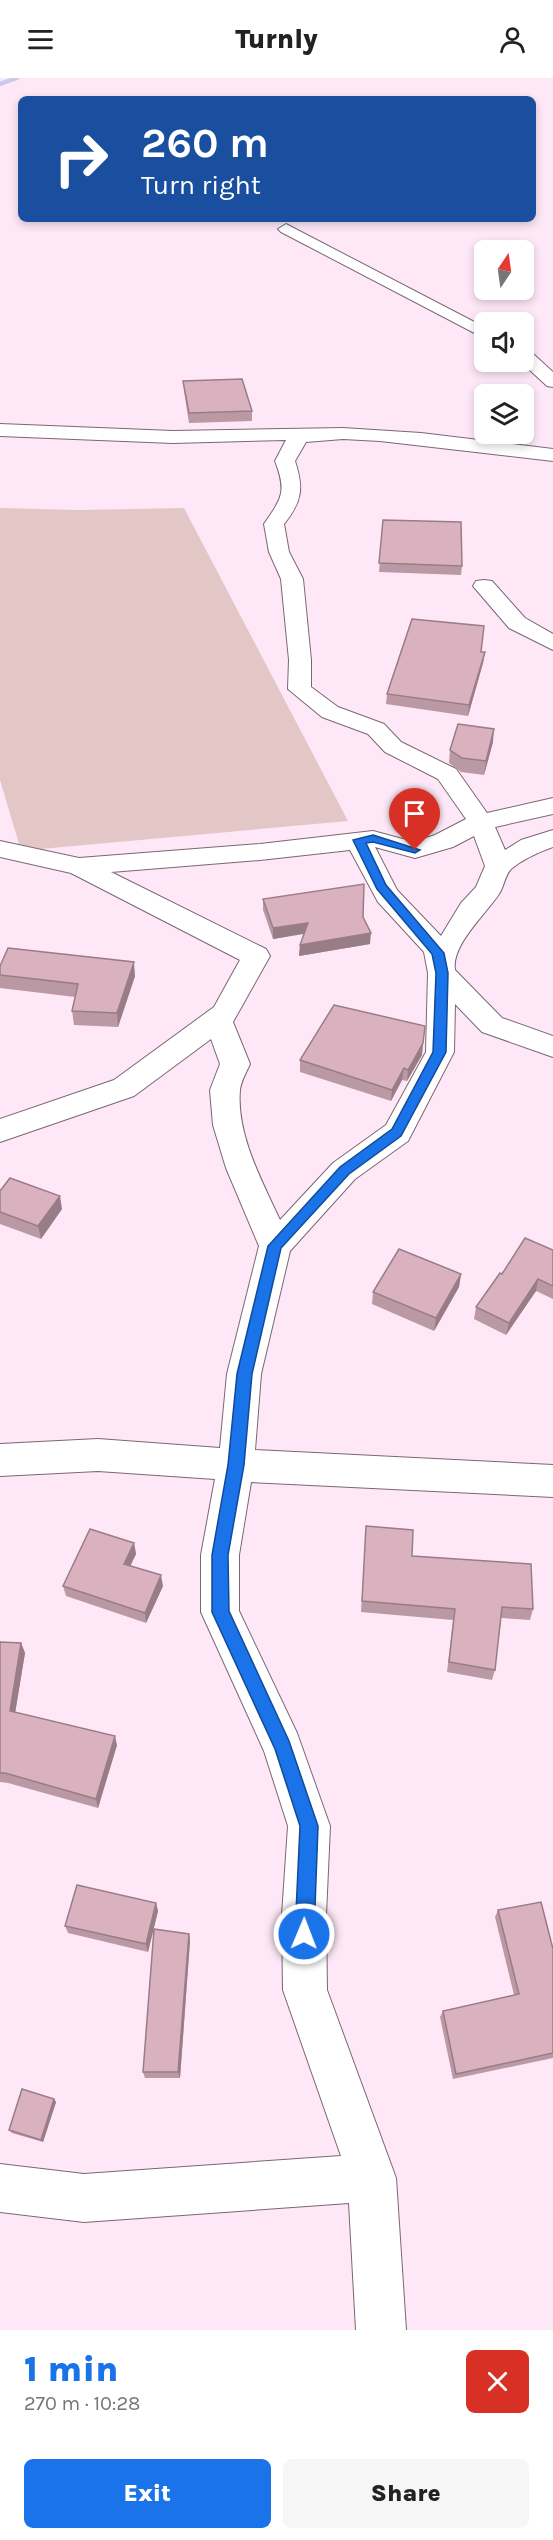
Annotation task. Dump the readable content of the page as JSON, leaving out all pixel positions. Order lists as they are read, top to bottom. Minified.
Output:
{"north":"top","page":{"header":"Turnly","turn":["260 m","Turn right"],"heading":["1 min","270 m · 10:28"],"buttons":["Exit","Share"]}}
